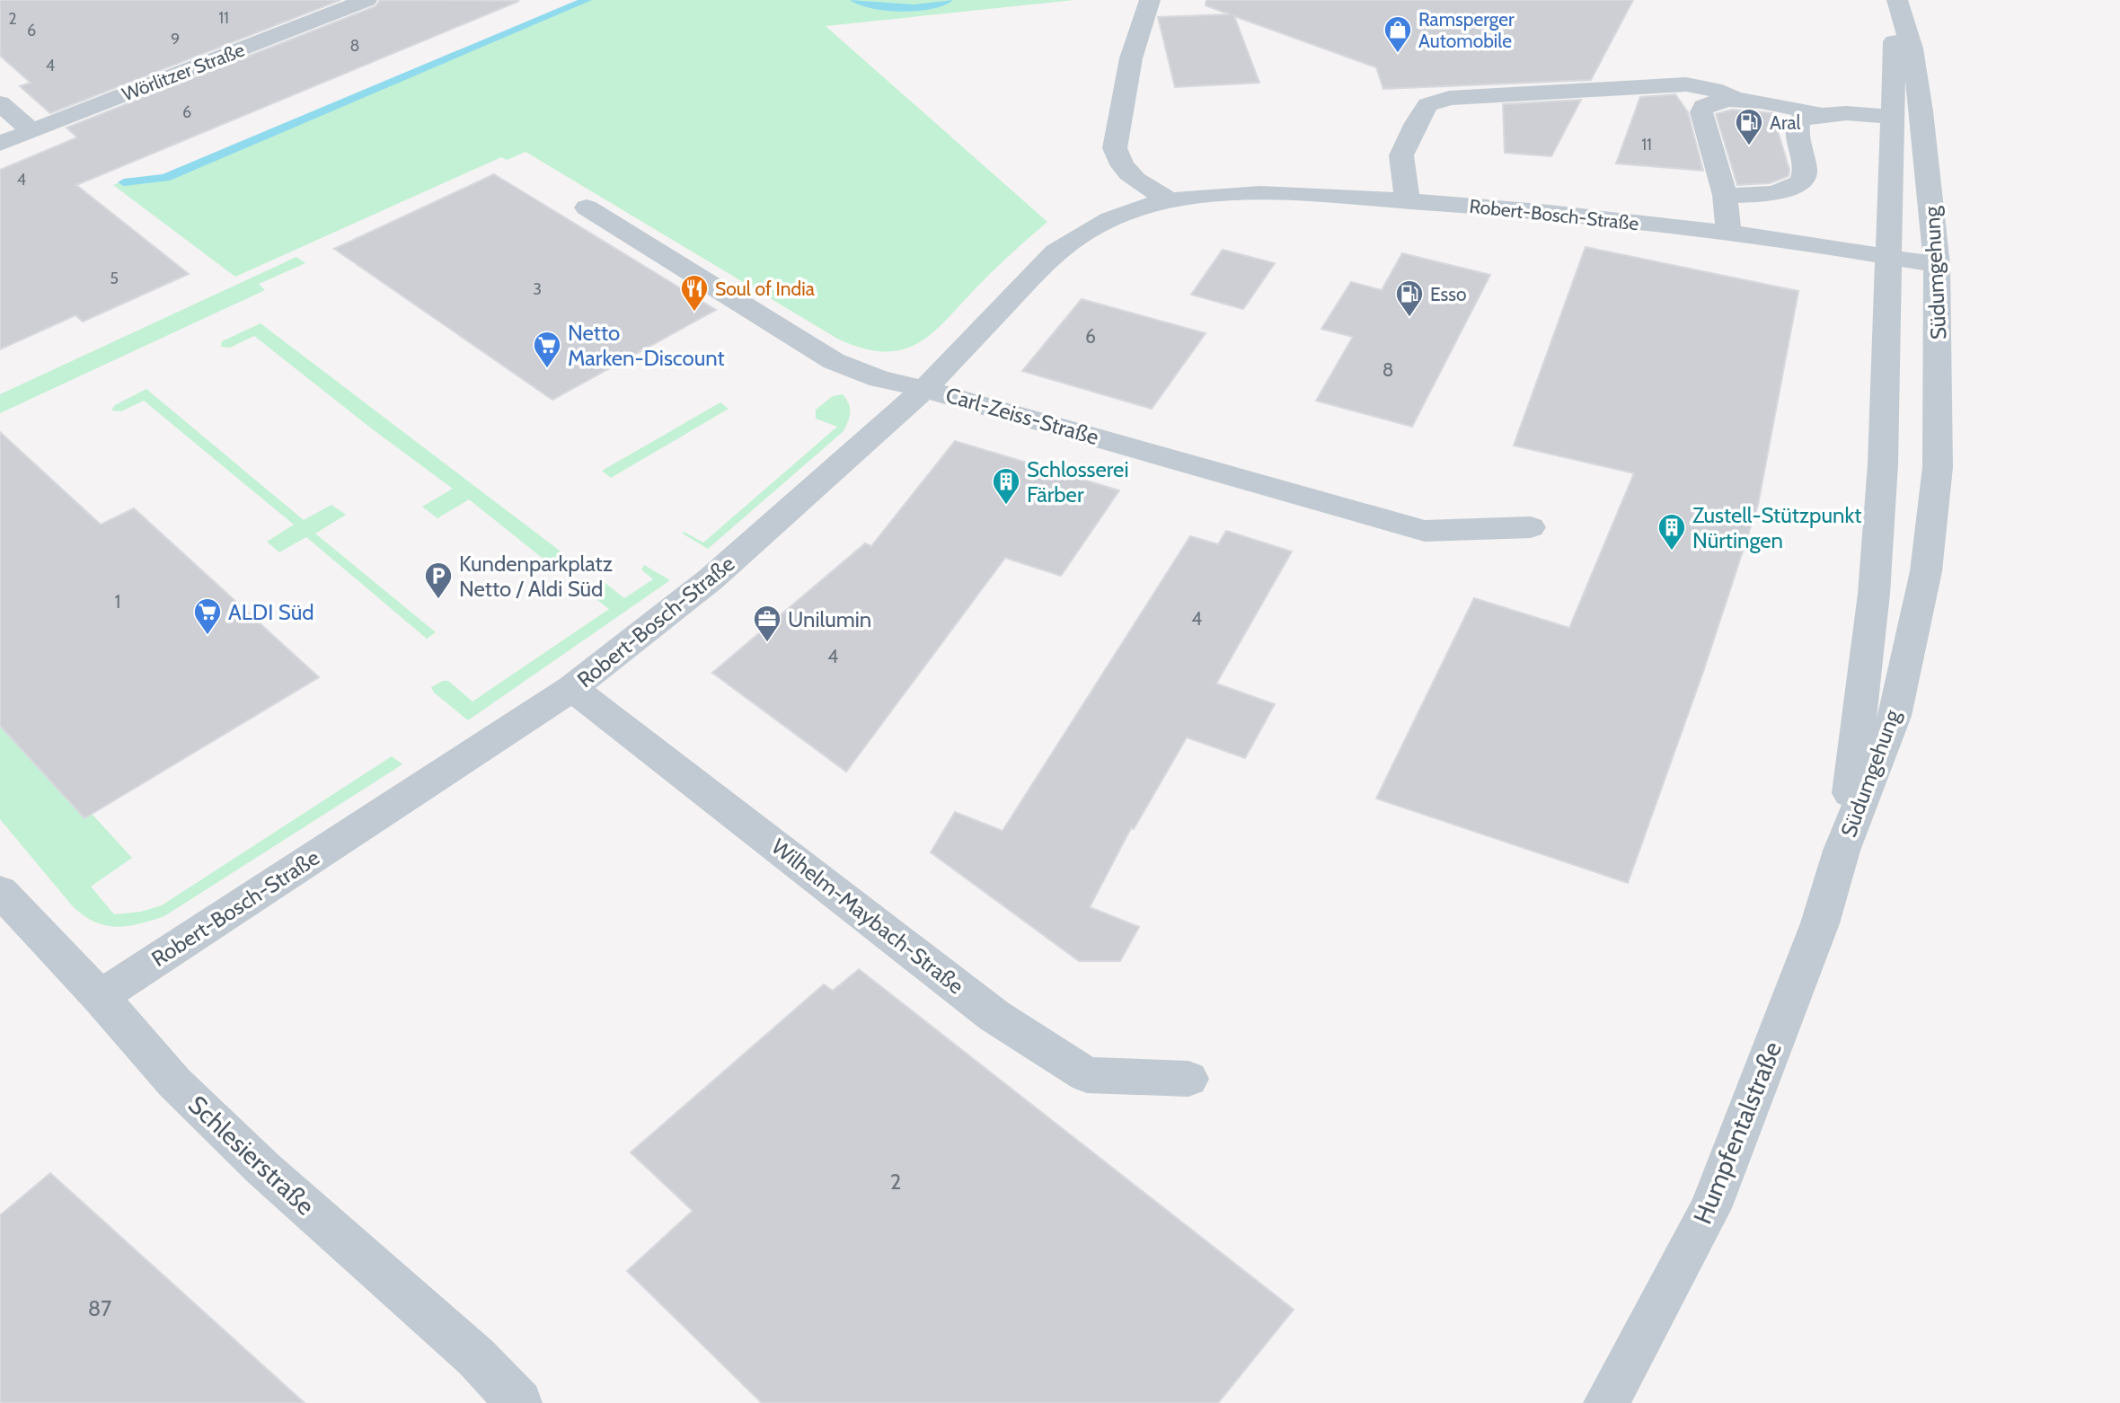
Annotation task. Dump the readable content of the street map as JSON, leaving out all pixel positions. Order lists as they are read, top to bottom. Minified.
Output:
{"streets":{"street":["Wörlitzer Straße","Robert-Bosch-Straße","Südumgehung","Carl-Zeiss-Straße","Wilhelm-Maybach-Straße","Humpfentalstraße","Schlesierstraße"]},"crossings":[["Robert-Bosch-Straße","Südumgehung"],["Robert-Bosch-Straße","Carl-Zeiss-Straße"],["Robert-Bosch-Straße","Wilhelm-Maybach-Straße"],["Robert-Bosch-Straße","Schlesierstraße"],["Südumgehung","Humpfentalstraße"]],"places":{"shop":["Ramsperger Automobile"],"fuel station":["Aral","Esso"],"restaurant":["Soul of India"],"supermarket":["Netto Marken-Discount","ALDI Süd"],"building":["Schlosserei Färber","Zustell-Stützpunkt Nürtingen"],"parking":["Kundenparkplatz Netto / Aldi Süd"],"office":["Unilumin"]},"house_numbers":["11","2","6","9","8","4","6","11","4","5","3","6","8","1","4","4","2","87"]}
